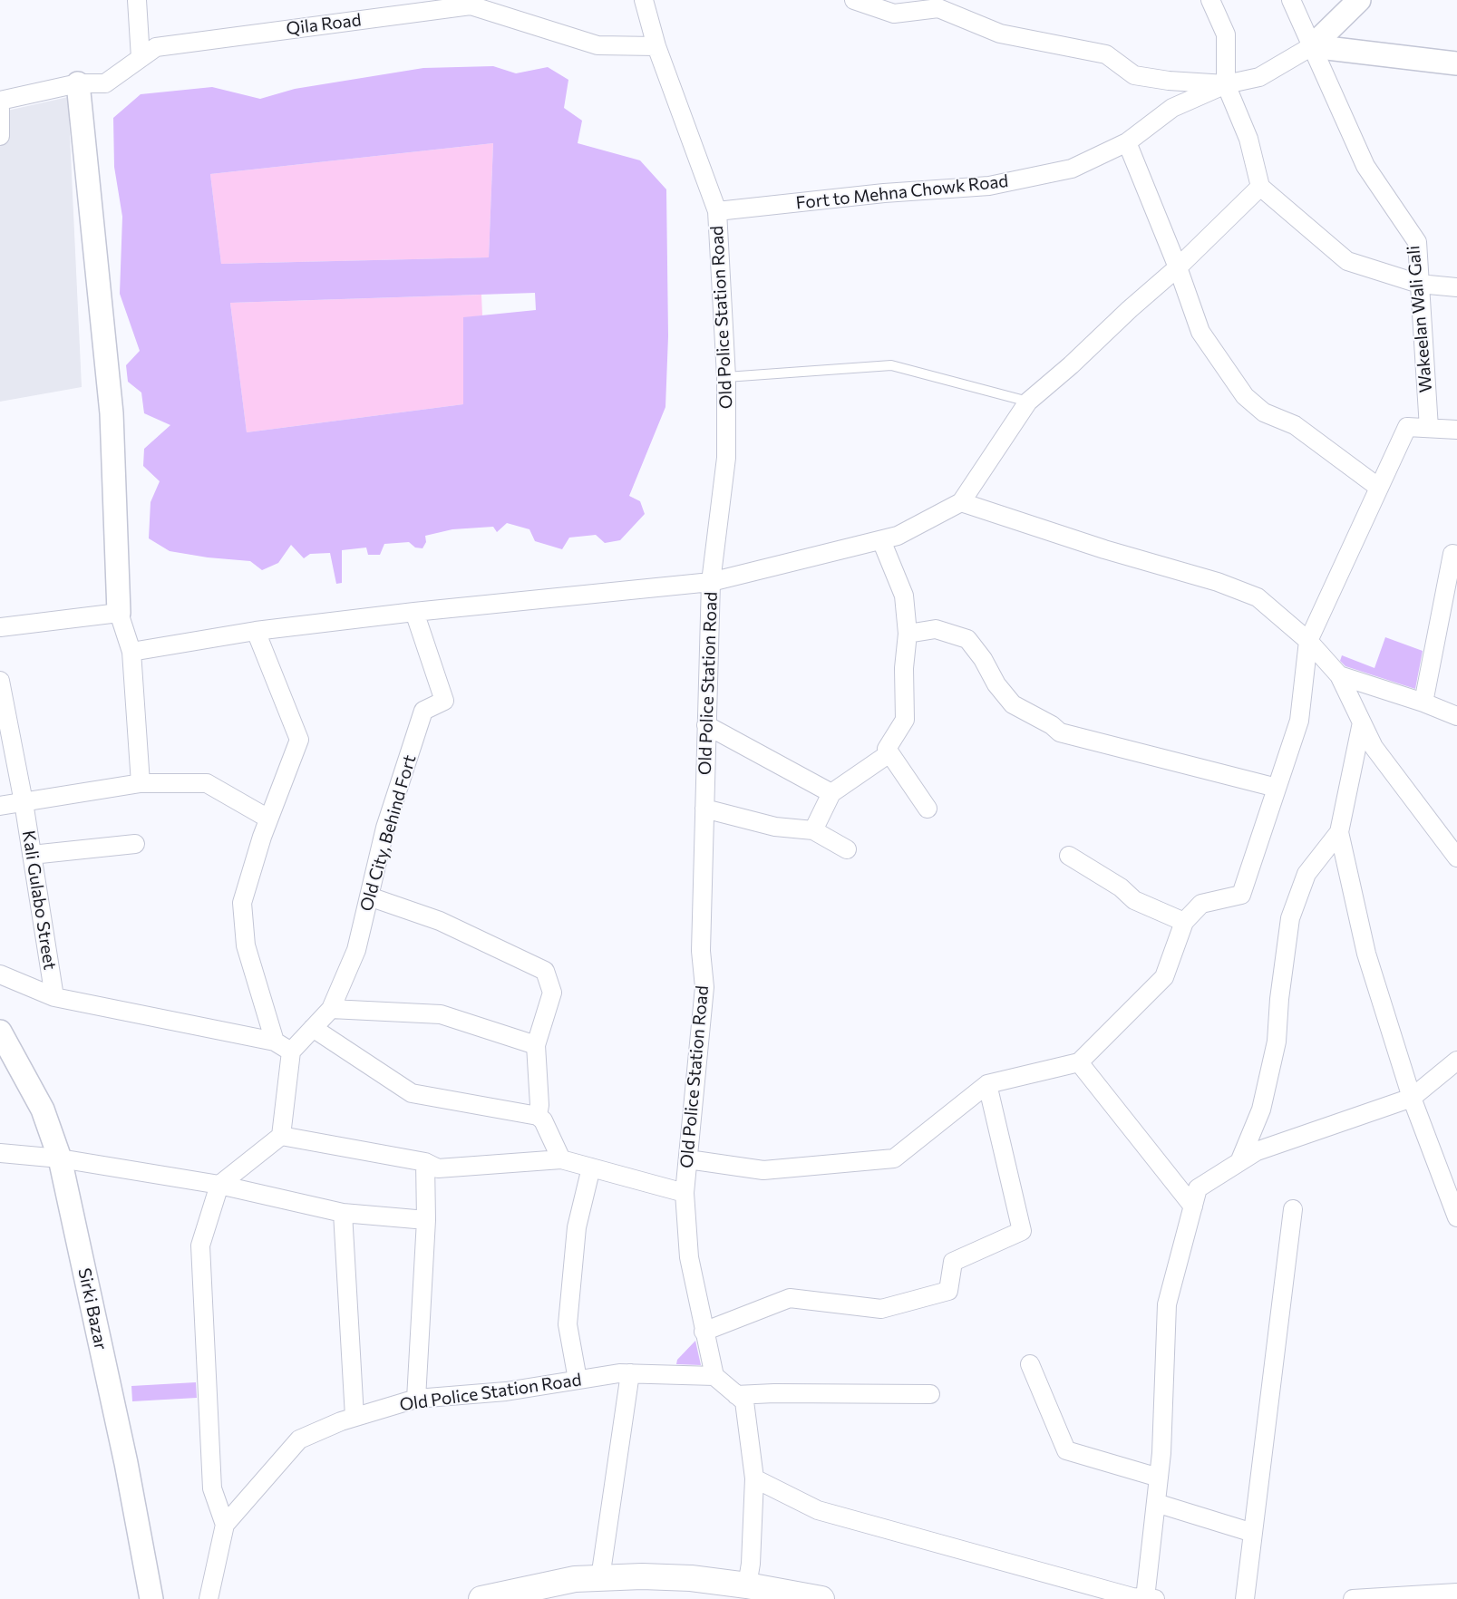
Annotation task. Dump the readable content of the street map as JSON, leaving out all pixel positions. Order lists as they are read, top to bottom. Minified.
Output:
{"streets":{"street":["Qila Road","Fort to Mehna Chowk Road","Old Police Station Road","Wakeelan Wali Gali","Old City, Behind Fort","Kali Gulabo Street","Sirki Bazar"]},"crossings":[["Qila Road","Old Police Station Road"],["Fort to Mehna Chowk Road","Old Police Station Road"]]}
